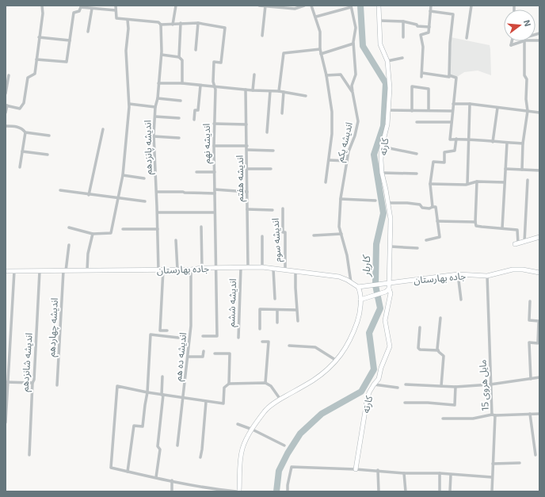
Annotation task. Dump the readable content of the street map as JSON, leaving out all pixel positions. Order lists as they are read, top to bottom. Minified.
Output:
{"streets":{"street":["اندیشه یکم","اندیشه نهم","کارته","اندیشه پانزدهم","اندیشه هفتم","اندیشه سوم","جاده بهارستان","اندیشه ششم","اندیشه چهاردهم","اندیشه ده هم","اندیشه شانزدهم","مایل هروی 15"]},"crossings":[["اندیشه یکم","جاده بهارستان"],["اندیشه نهم","جاده بهارستان"],["کارته","جاده بهارستان"],["اندیشه پانزدهم","جاده بهارستان"],["اندیشه هفتم","جاده بهارستان"],["اندیشه سوم","جاده بهارستان"],["جاده بهارستان","اندیشه ششم"],["جاده بهارستان","اندیشه چهاردهم"],["جاده بهارستان","اندیشه ده هم"],["جاده بهارستان","اندیشه شانزدهم"],["جاده بهارستان","مایل هروی 15"]],"water":["کاربار"],"north":"right"}
